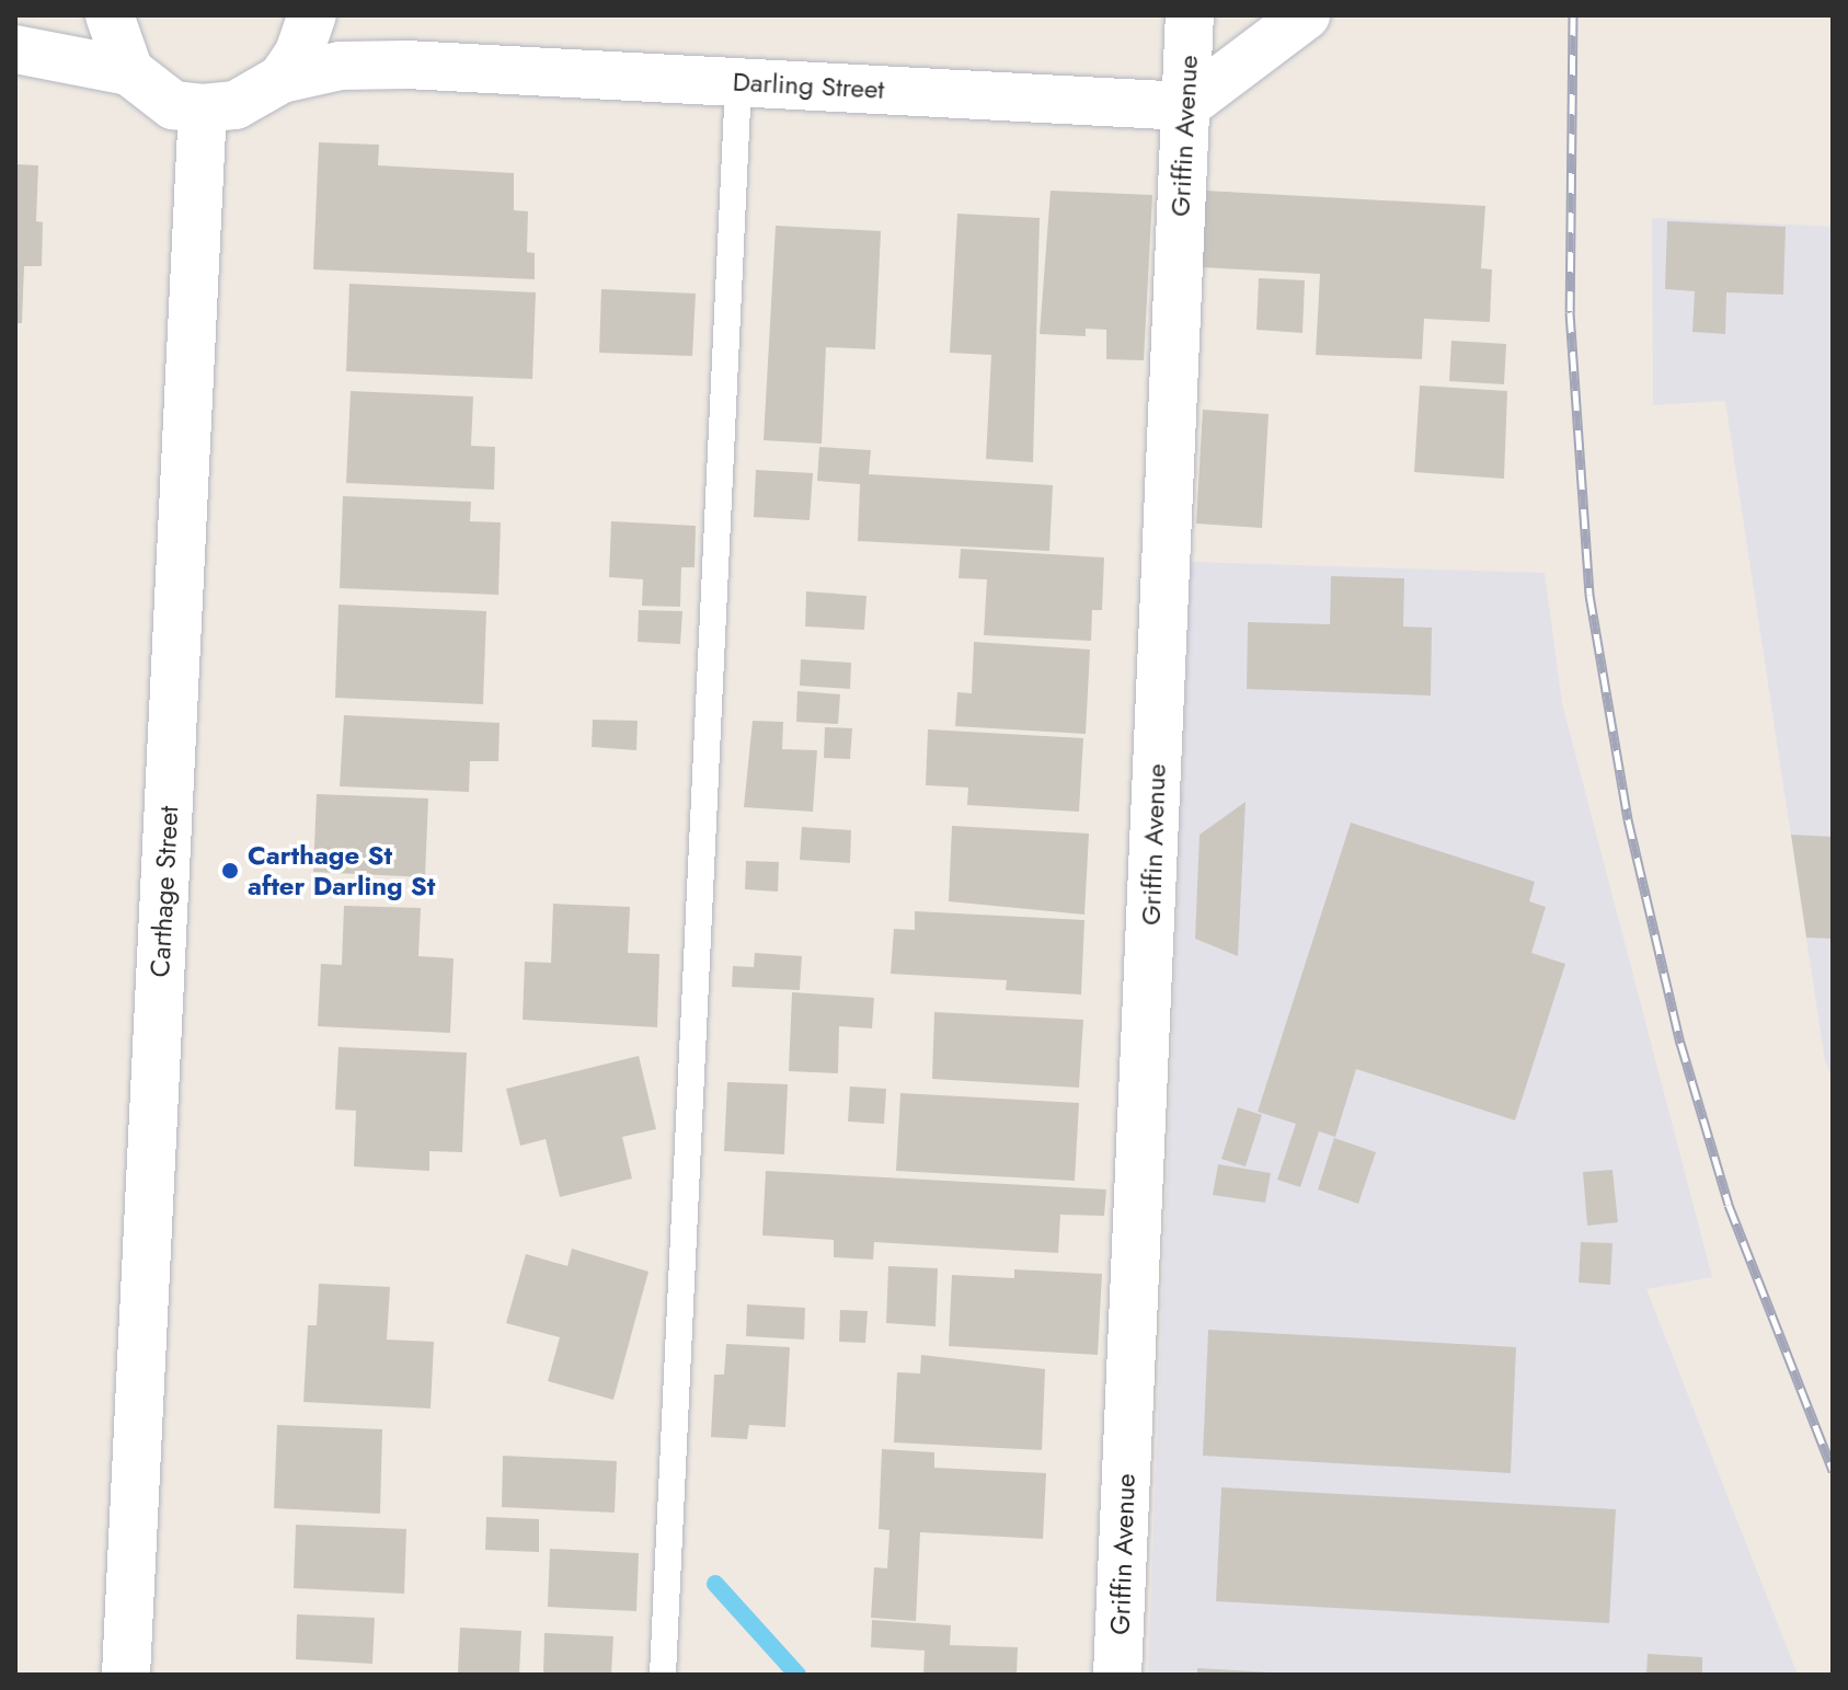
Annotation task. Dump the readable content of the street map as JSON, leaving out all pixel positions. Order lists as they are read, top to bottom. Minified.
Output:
{"streets":{"street":["Darling Street","Griffin Avenue","Carthage Street"]},"crossings":[["Darling Street","Griffin Avenue"]],"places":["Carthage St after Darling St"]}
